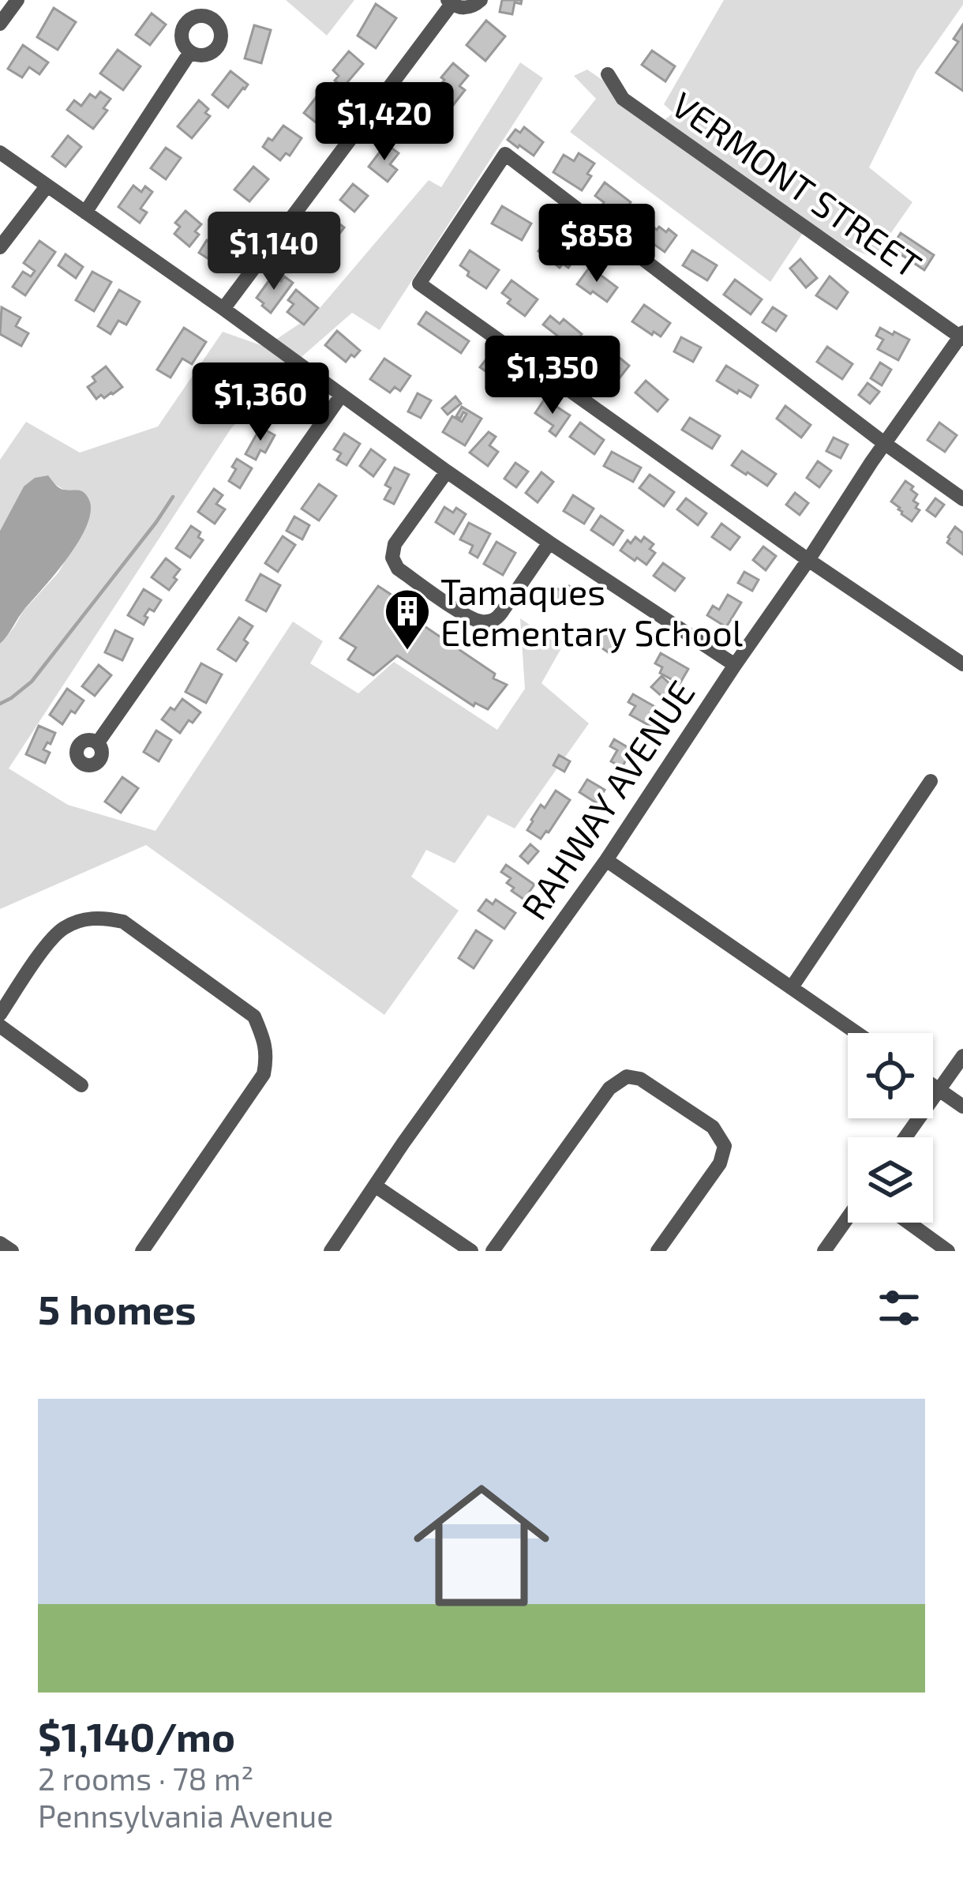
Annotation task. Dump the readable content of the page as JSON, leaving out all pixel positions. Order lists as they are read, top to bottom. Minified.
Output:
{"streets":{"street":["VERMONT STREET","RAHWAY AVENUE"]},"crossings":[["VERMONT STREET","RAHWAY AVENUE"]],"places":{"building":["Tamaques Elementary School"]},"page":{"price":["$1,420","$858","$1,140","$1,350","$1,360"],"heading":"5 homes","list":[{"name":"$1,140/mo","note":"2 rooms · 78 m² · Pennsylvania Avenue"}]}}
